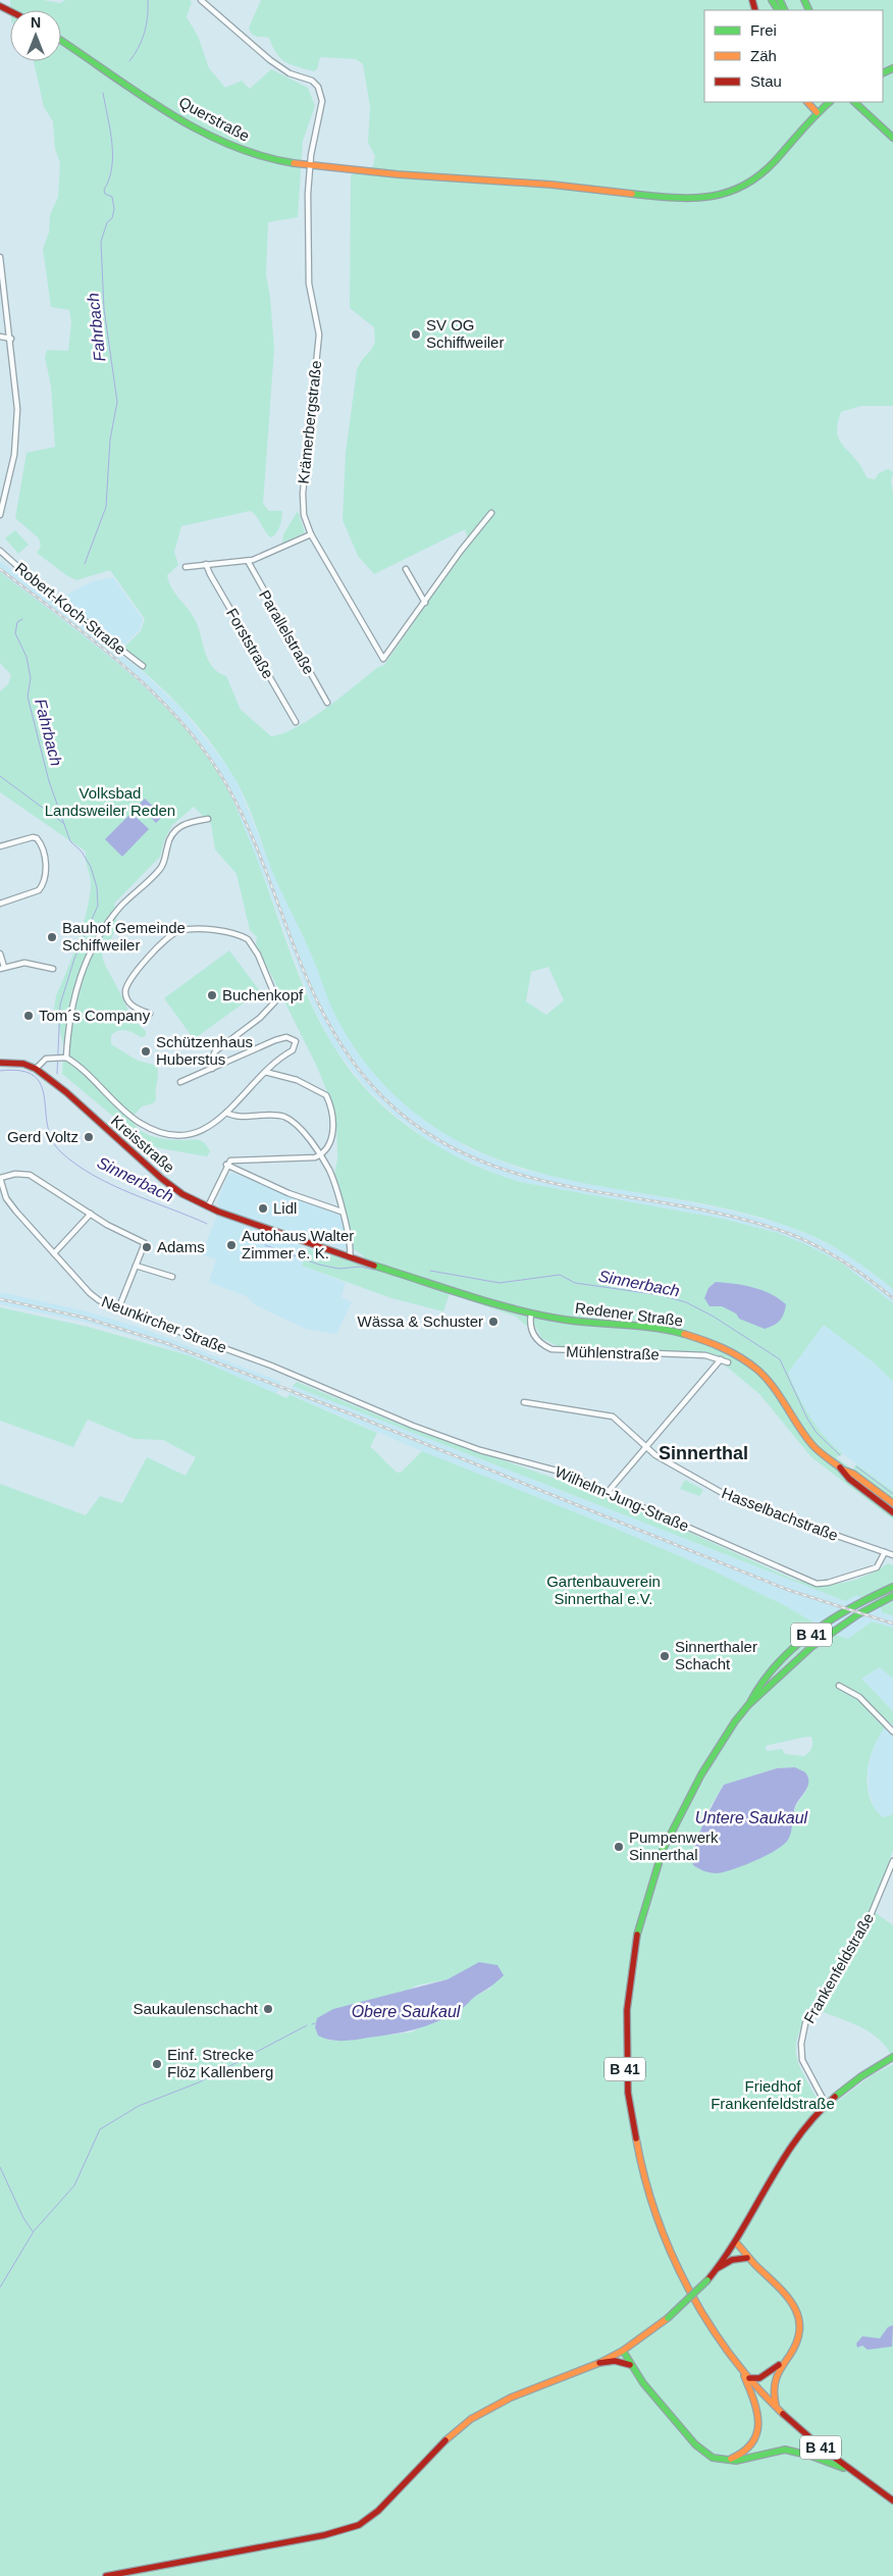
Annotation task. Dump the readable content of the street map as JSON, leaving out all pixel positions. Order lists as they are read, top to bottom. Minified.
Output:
{"streets":{"main road":["Querstraße","Kreisstraße","Redener Straße","B 41"],"street":["Krämerbergstraße","Robert-Koch-Straße","Parallelstraße","Forststraße","Neunkircher Straße","Mühlenstraße","Wilhelm-Jung-Straße","Hasselbachstraße","Frankenfeldstraße"]},"crossings":[["Querstraße","Krämerbergstraße"],["Kreisstraße","Redener Straße"],["Redener Straße","Mühlenstraße"],["Neunkircher Straße","Wilhelm-Jung-Straße"],["Wilhelm-Jung-Straße","Hasselbachstraße"]],"districts":["Sinnerthal"],"water":["Fahrbach","Sinnerbach","Untere Saukaul","Obere Saukaul"],"parks":["Volksbad Landsweiler Reden","Gartenbauverein Sinnerthal e.V.","Friedhof Frankenfeldstraße"],"places":["SV OG Schiffweiler","Bauhof Gemeinde Schiffweiler","Buchenkopf","Tom´s Company","Schützenhaus Huberstus","Gerd Voltz","Lidl","Autohaus Walter Zimmer e. K.","Adams","Wässa & Schuster","Sinnerthaler Schacht","Pumpenwerk Sinnerthal","Saukaulenschacht","Einf. Strecke Flöz Kallenberg"],"legend":["Frei","Zäh","Stau"],"north":"top"}
